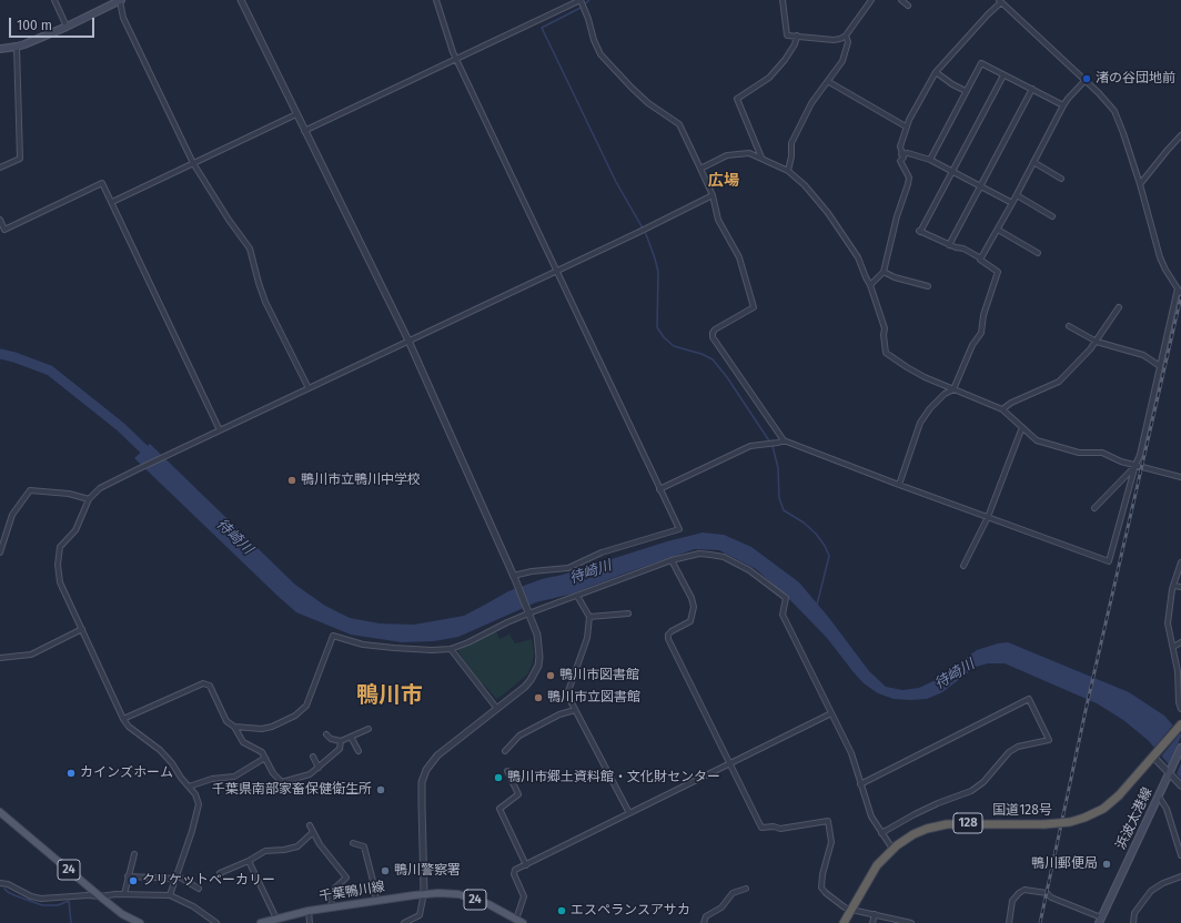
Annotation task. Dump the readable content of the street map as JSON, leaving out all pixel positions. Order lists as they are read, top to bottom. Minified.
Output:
{"streets":{"highway":["国道128号","128"],"main road":["浜波太港線","24","千葉鴨川線"]},"districts":["広場","鴨川市"],"water":["待崎川"],"places":["渚の谷団地前","鴨川市立鴨川中学校","鴨川市図書館","鴨川市立図書館","カインズホーム","鴨川市郷土資料館・文化財センター","千葉県南部家畜保健衛生所","鴨川郵便局","鴨川警察署","クリケットベーカリー","エスペランスアサカ"],"scale_bar":"100 m"}
